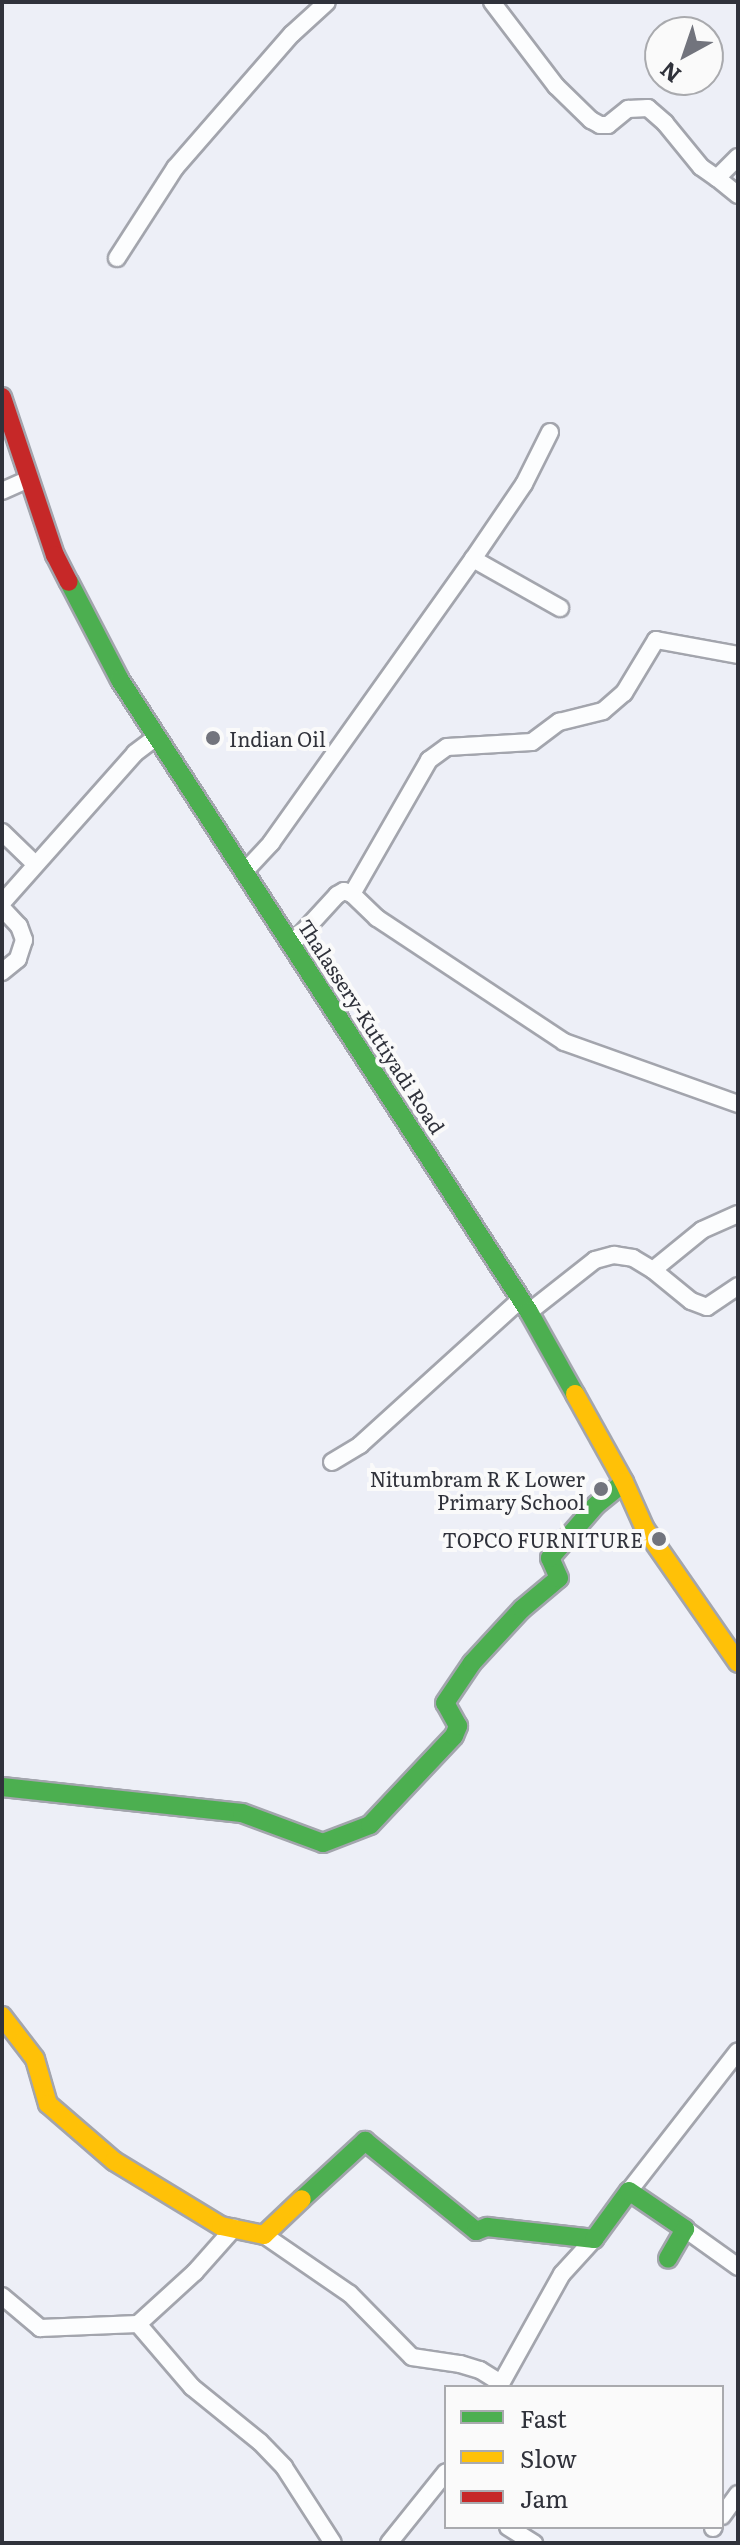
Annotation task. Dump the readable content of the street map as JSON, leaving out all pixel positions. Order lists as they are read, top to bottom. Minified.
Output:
{"streets":{"street":["Thalassery-Kuttiyadi Road"]},"places":["Indian Oil","Nitumbram R K Lower Primary School","TOPCO FURNITURE"],"legend":["Fast","Slow","Jam"],"north":"bottom left"}
